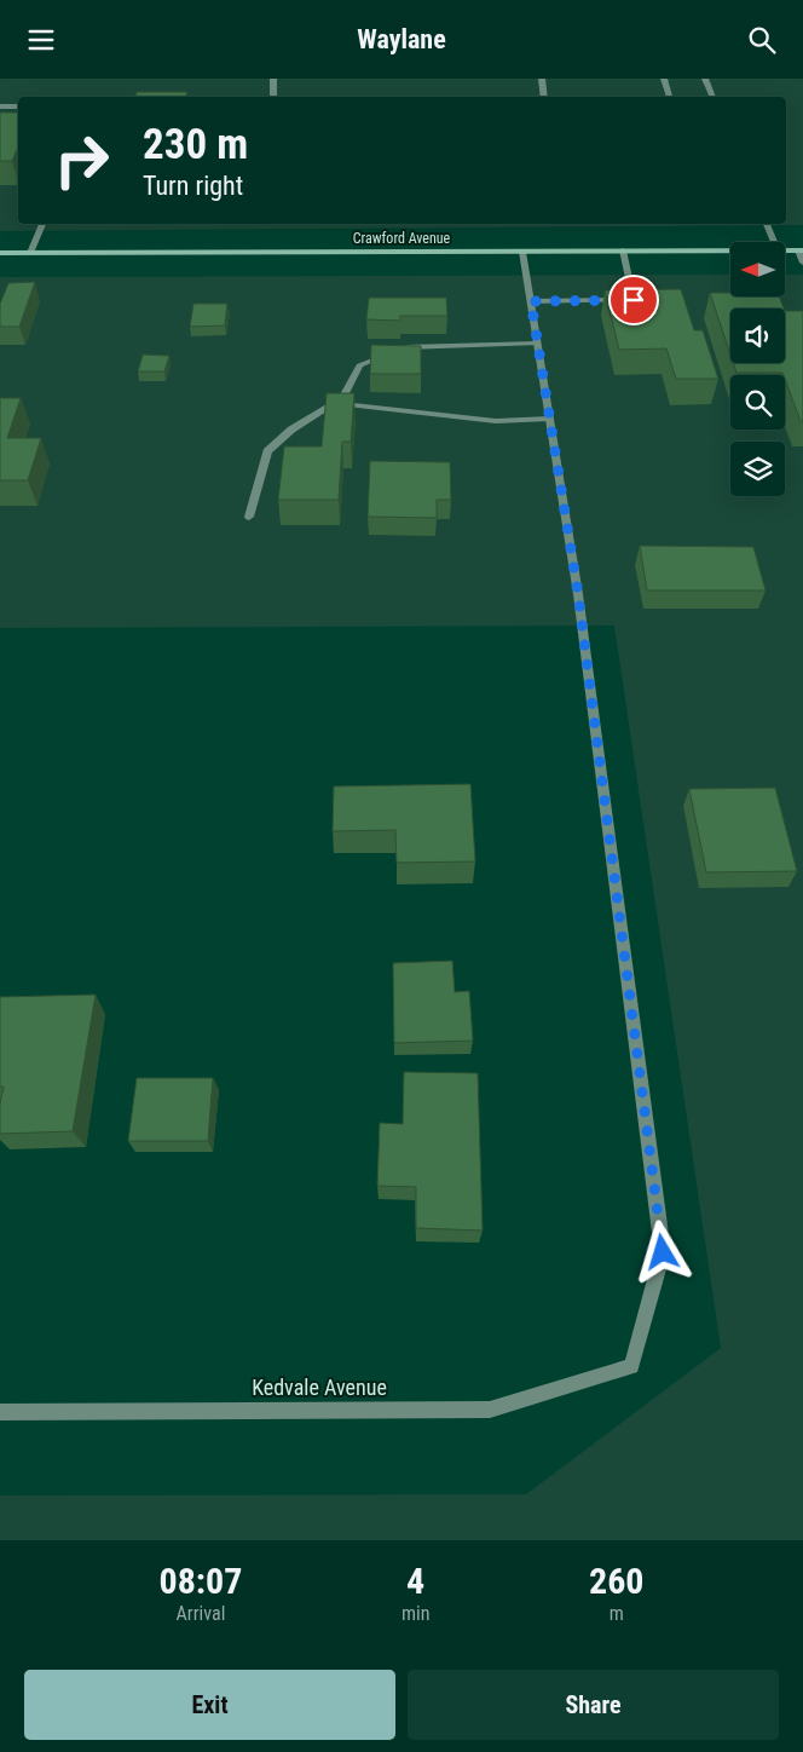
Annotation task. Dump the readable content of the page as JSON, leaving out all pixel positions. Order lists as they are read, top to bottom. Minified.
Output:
{"streets":{"main road":["Crawford Avenue"],"street":["Kedvale Avenue"]},"north":"left","page":{"header":"Waylane","turn":["230 m","Turn right"],"eta":["08:07","Arrival","4","min","260","m"],"buttons":["Exit","Share"]}}
